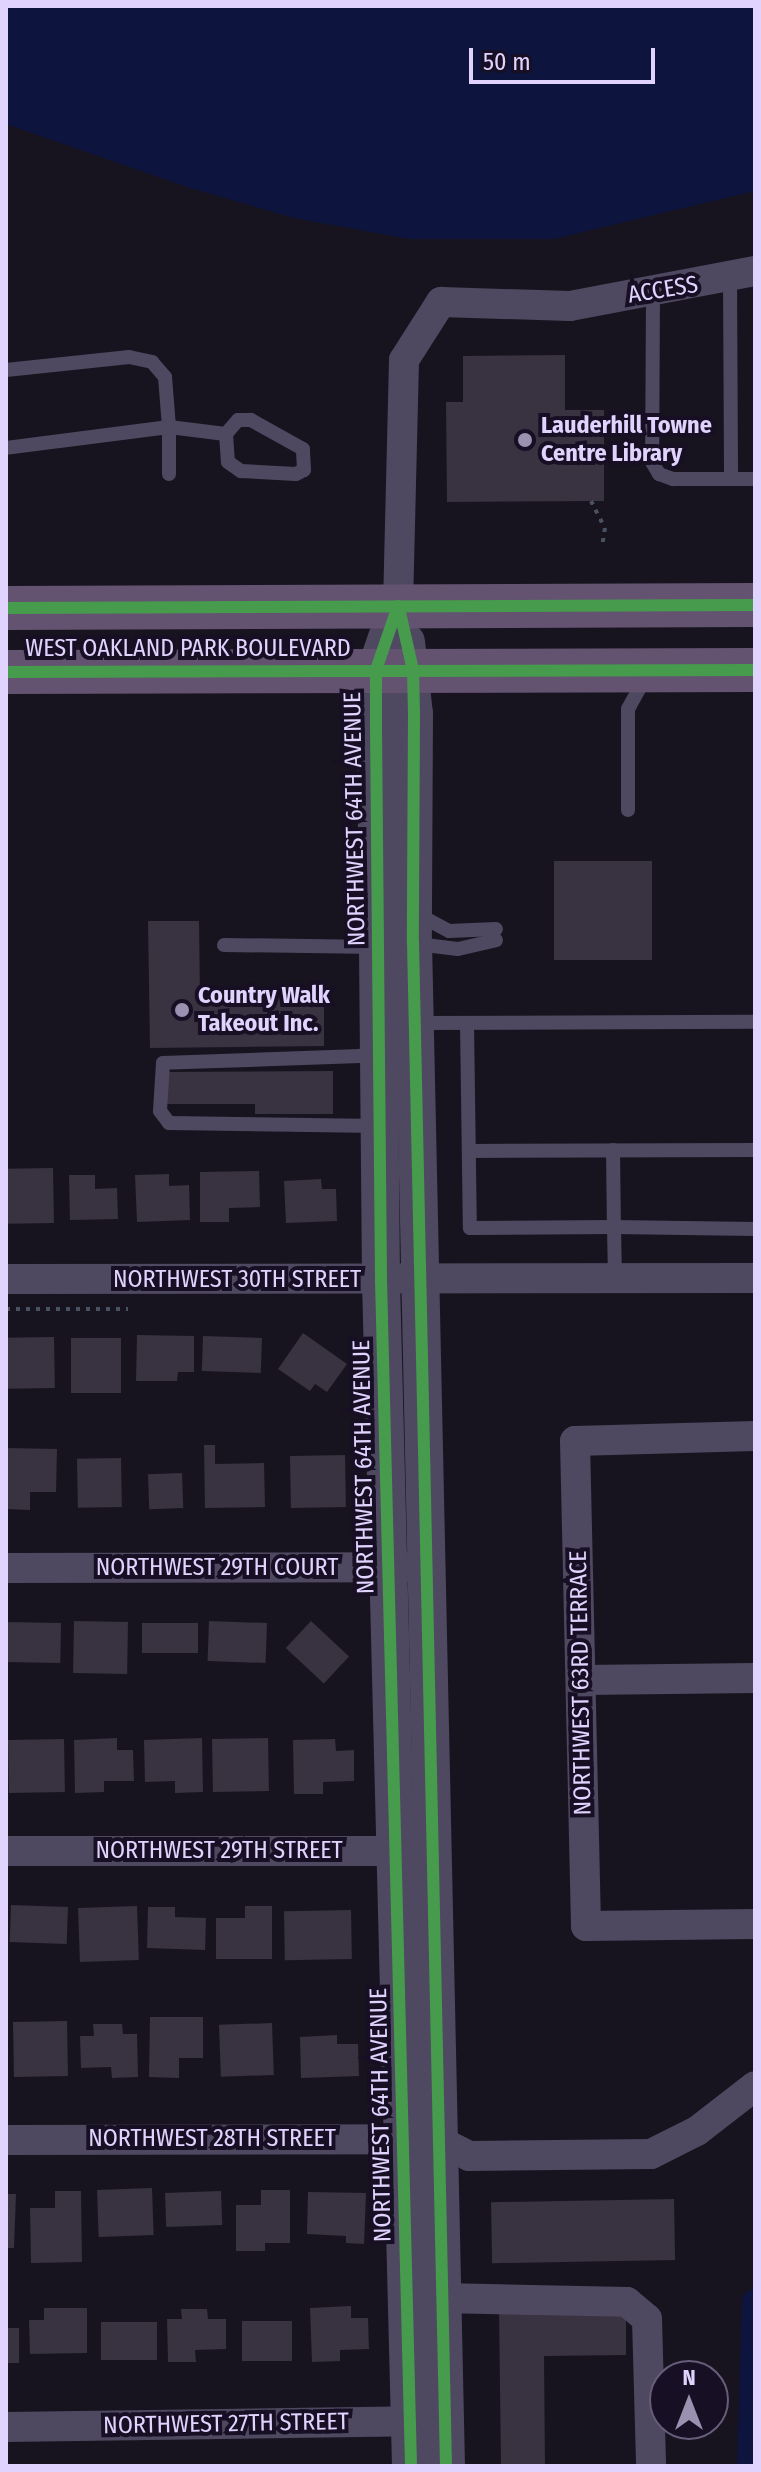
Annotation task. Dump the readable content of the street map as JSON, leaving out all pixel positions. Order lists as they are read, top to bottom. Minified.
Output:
{"streets":{"main road":["WEST OAKLAND PARK BOULEVARD"],"street":["ACCESS","NORTHWEST 64TH AVENUE","NORTHWEST 30TH STREET","NORTHWEST 29TH COURT","NORTHWEST 63RD TERRACE","NORTHWEST 29TH STREET","NORTHWEST 28TH STREET","NORTHWEST 27TH STREET"]},"crossings":[["ACCESS","WEST OAKLAND PARK BOULEVARD"],["ACCESS","NORTHWEST 64TH AVENUE"],["WEST OAKLAND PARK BOULEVARD","NORTHWEST 64TH AVENUE"],["NORTHWEST 64TH AVENUE","NORTHWEST 30TH STREET"],["NORTHWEST 64TH AVENUE","NORTHWEST 29TH COURT"],["NORTHWEST 64TH AVENUE","NORTHWEST 29TH STREET"],["NORTHWEST 64TH AVENUE","NORTHWEST 28TH STREET"],["NORTHWEST 64TH AVENUE","NORTHWEST 27TH STREET"]],"places":["Lauderhill Towne Centre Library","Country Walk Takeout Inc."],"scale_bar":"50 m","north":"top"}
